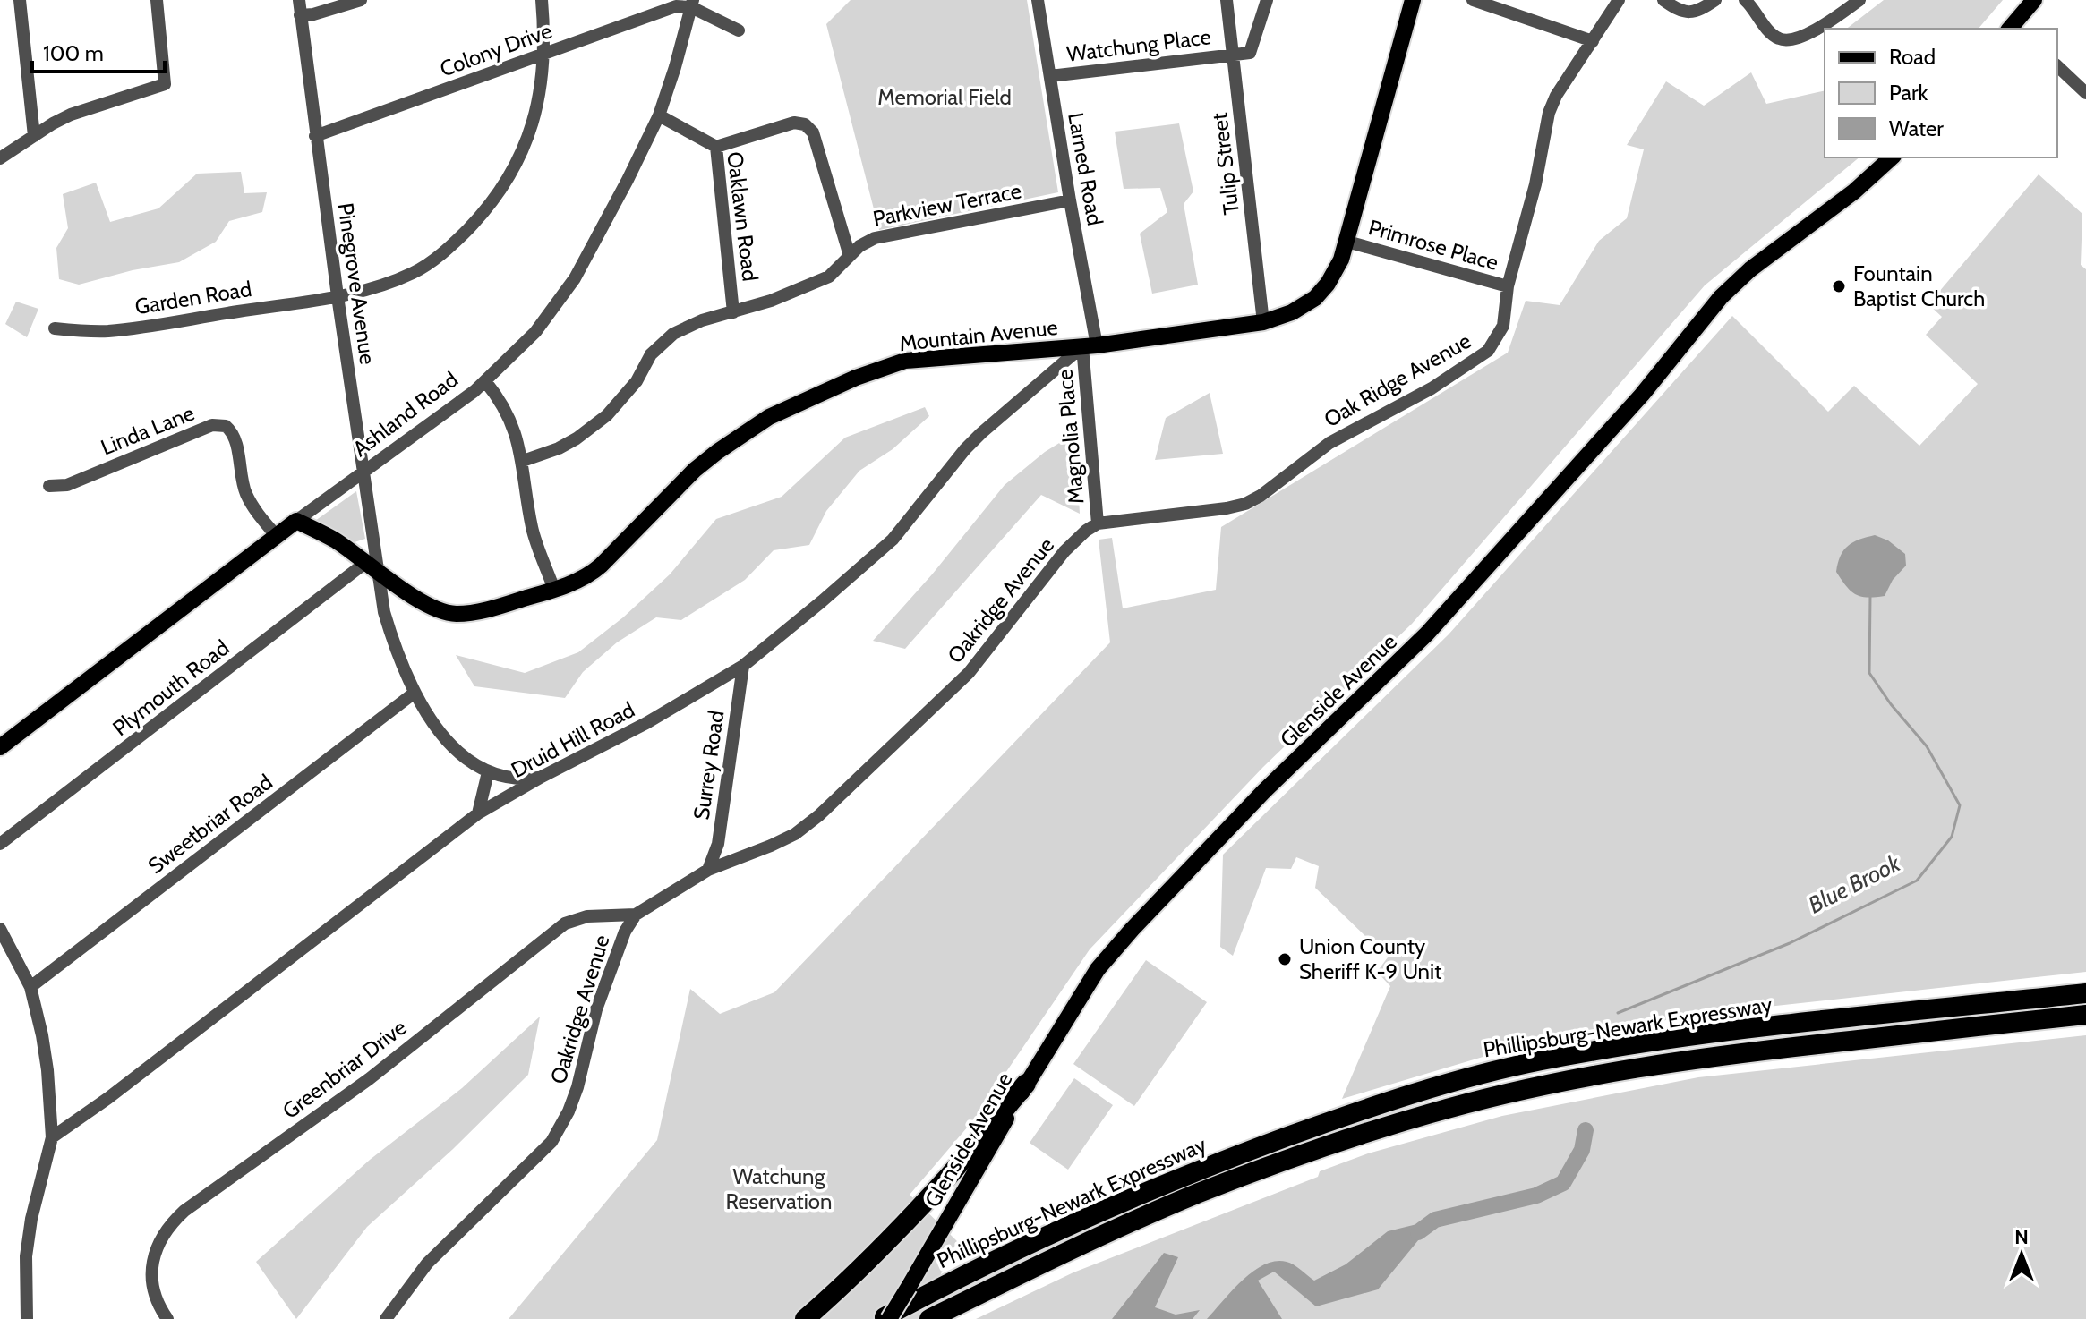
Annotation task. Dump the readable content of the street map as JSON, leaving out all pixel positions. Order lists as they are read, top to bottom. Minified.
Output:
{"streets":{"highway":["Phillipsburg-Newark Expressway"],"main road":["Mountain Avenue","Ashland Road","Glenside Avenue"],"street":["Watchung Place","Colony Drive","Tulip Street","Larned Road","Parkview Terrace","Oaklawn Road","Primrose Place","Pinegrove Avenue","Garden Road","Oak Ridge Avenue","Linda Lane","Magnolia Place","Oakridge Avenue","Plymouth Road","Druid Hill Road","Surrey Road","Sweetbriar Road","Greenbriar Drive"]},"crossings":[["Watchung Place","Tulip Street"],["Watchung Place","Larned Road"],["Colony Drive","Pinegrove Avenue"],["Colony Drive","Garden Road"],["Colony Drive","Ashland Road"],["Tulip Street","Mountain Avenue"],["Larned Road","Parkview Terrace"],["Larned Road","Mountain Avenue"],["Larned Road","Magnolia Place"],["Larned Road","Druid Hill Road"],["Parkview Terrace","Oaklawn Road"],["Oaklawn Road","Ashland Road"],["Primrose Place","Mountain Avenue"],["Primrose Place","Oak Ridge Avenue"],["Pinegrove Avenue","Garden Road"],["Pinegrove Avenue","Mountain Avenue"],["Pinegrove Avenue","Ashland Road"],["Pinegrove Avenue","Plymouth Road"],["Pinegrove Avenue","Sweetbriar Road"],["Mountain Avenue","Ashland Road"],["Mountain Avenue","Magnolia Place"],["Mountain Avenue","Plymouth Road"],["Mountain Avenue","Druid Hill Road"],["Oak Ridge Avenue","Magnolia Place"],["Oak Ridge Avenue","Oakridge Avenue"],["Ashland Road","Linda Lane"],["Magnolia Place","Oakridge Avenue"],["Magnolia Place","Druid Hill Road"],["Oakridge Avenue","Surrey Road"],["Oakridge Avenue","Greenbriar Drive"],["Druid Hill Road","Surrey Road"]],"water":["Blue Brook"],"parks":["Memorial Field","Watchung Reservation"],"places":["Fountain Baptist Church","Union County Sheriff K-9 Unit"],"legend":["Road","Park","Water"],"scale_bar":"100 m","north":"top"}
